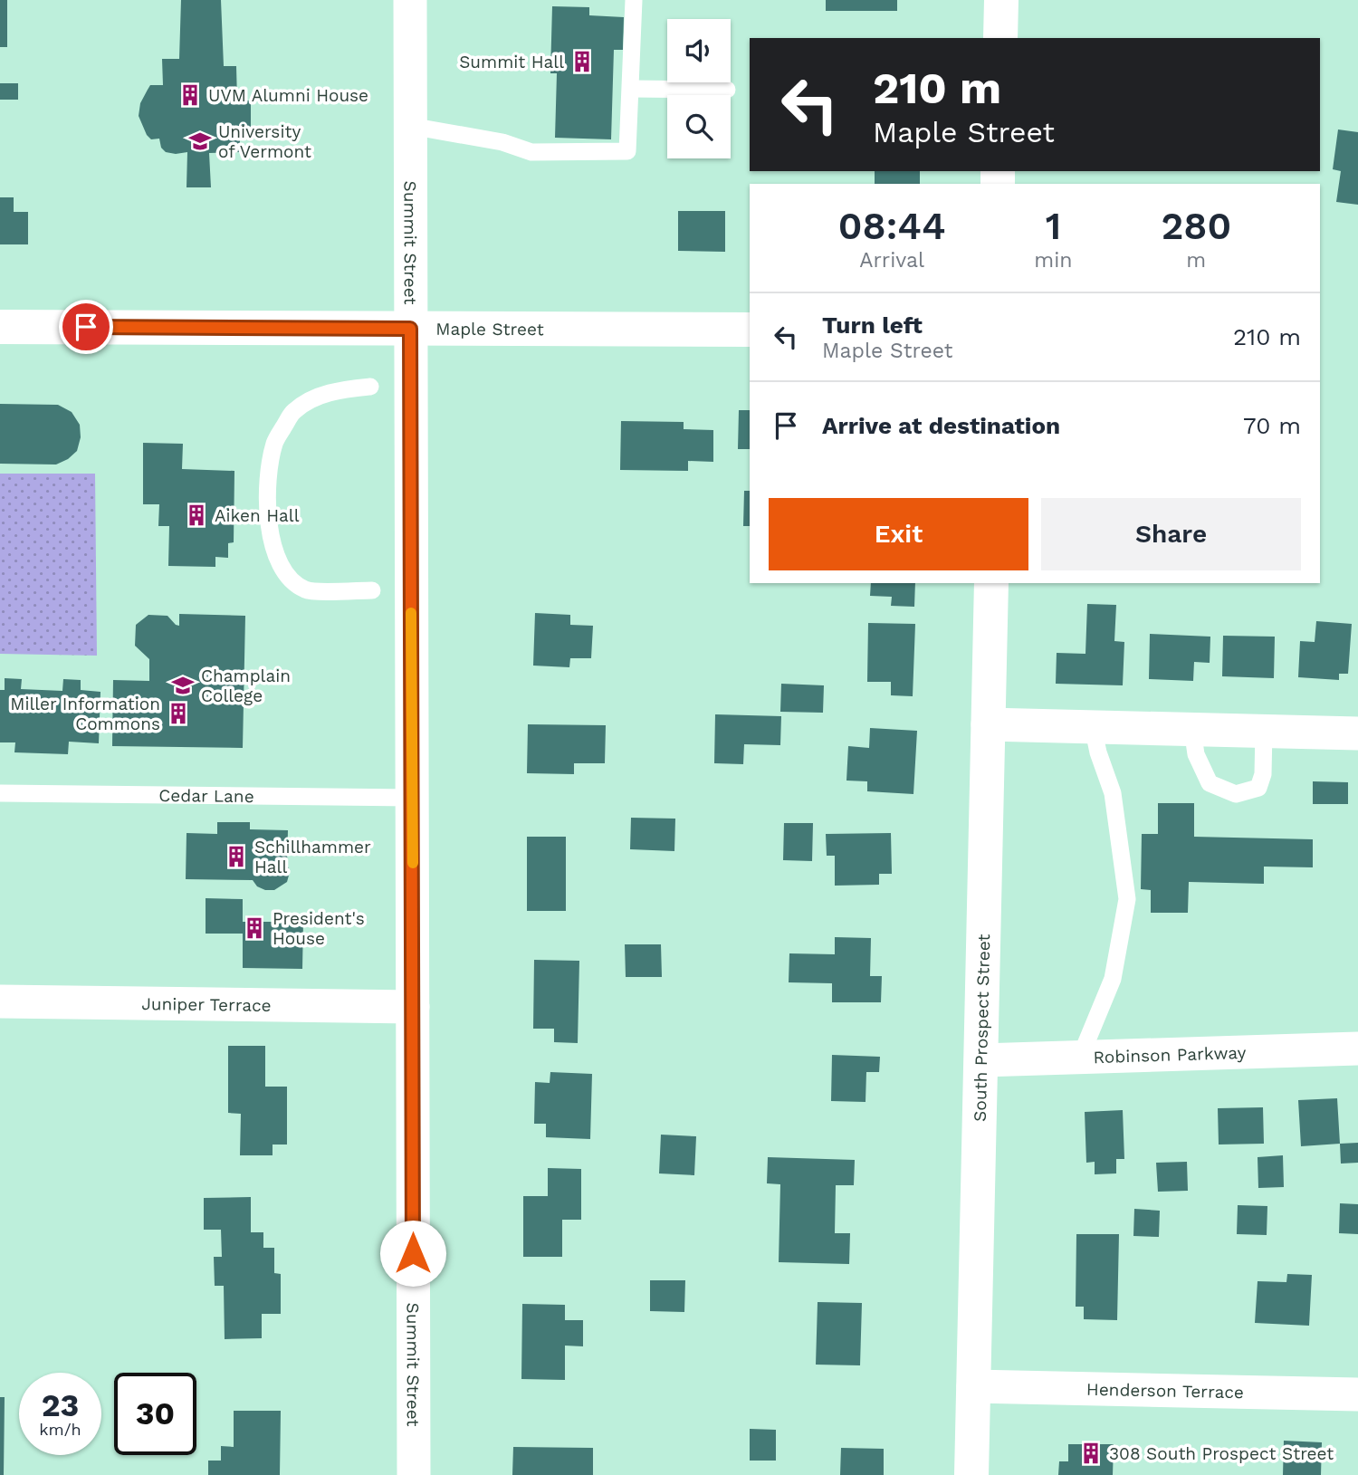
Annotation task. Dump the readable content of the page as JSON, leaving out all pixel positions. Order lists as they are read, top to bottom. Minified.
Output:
{"streets":{"street":["Summit Street","Maple Street","Juniper Terrace","South Prospect Street","Robinson Parkway","Henderson Terrace"],"lane":["Cedar Lane"]},"crossings":[["Summit Street","Maple Street"],["Summit Street","Cedar Lane"],["Summit Street","Juniper Terrace"],["South Prospect Street","Robinson Parkway"],["South Prospect Street","Henderson Terrace"]],"places":{"building":["Summit Hall","UVM Alumni House","Aiken Hall","Miller Information Commons","Schillhammer Hall","President's House","308 South Prospect Street"],"school or university":["University of Vermont","Champlain College"]},"page":{"turn":["210 m","Maple Street"],"eta":["08:44","Arrival","1","min","280","m"],"list":[{"name":"Turn left","note":"Maple Street","value":"210 m"},{"name":"Arrive at destination","value":"70 m"}],"buttons":["Exit","Share"],"speed":"23 km/h","limit":"30"}}
